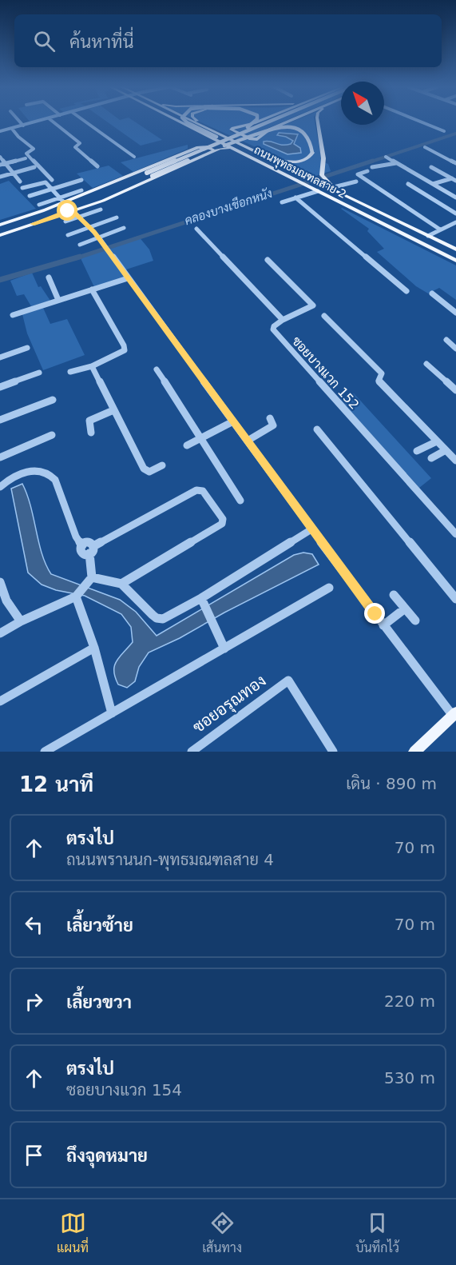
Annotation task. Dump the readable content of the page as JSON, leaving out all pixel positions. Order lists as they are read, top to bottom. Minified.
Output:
{"streets":{"main road":["ถนนพุทธมณฑลสาย 2"],"street":["ซอยบางแวก 152","ซอยอรุณทอง"]},"water":["คลองบางเชือกหนัง"],"north":"top left","page":{"search":"ค้นหาที่นี่","heading":["12 นาที","เดิน · 890 m"],"list":[["ตรงไป","ถนนพรานนก-พุทธมณฑลสาย 4","70 m"],["เลี้ยวซ้าย","70 m"],["เลี้ยวขวา","220 m"],["ตรงไป","ซอยบางแวก 154","530 m"],"ถึงจุดหมาย"],"nav":["แผนที่","เส้นทาง","บันทึกไว้"]}}
